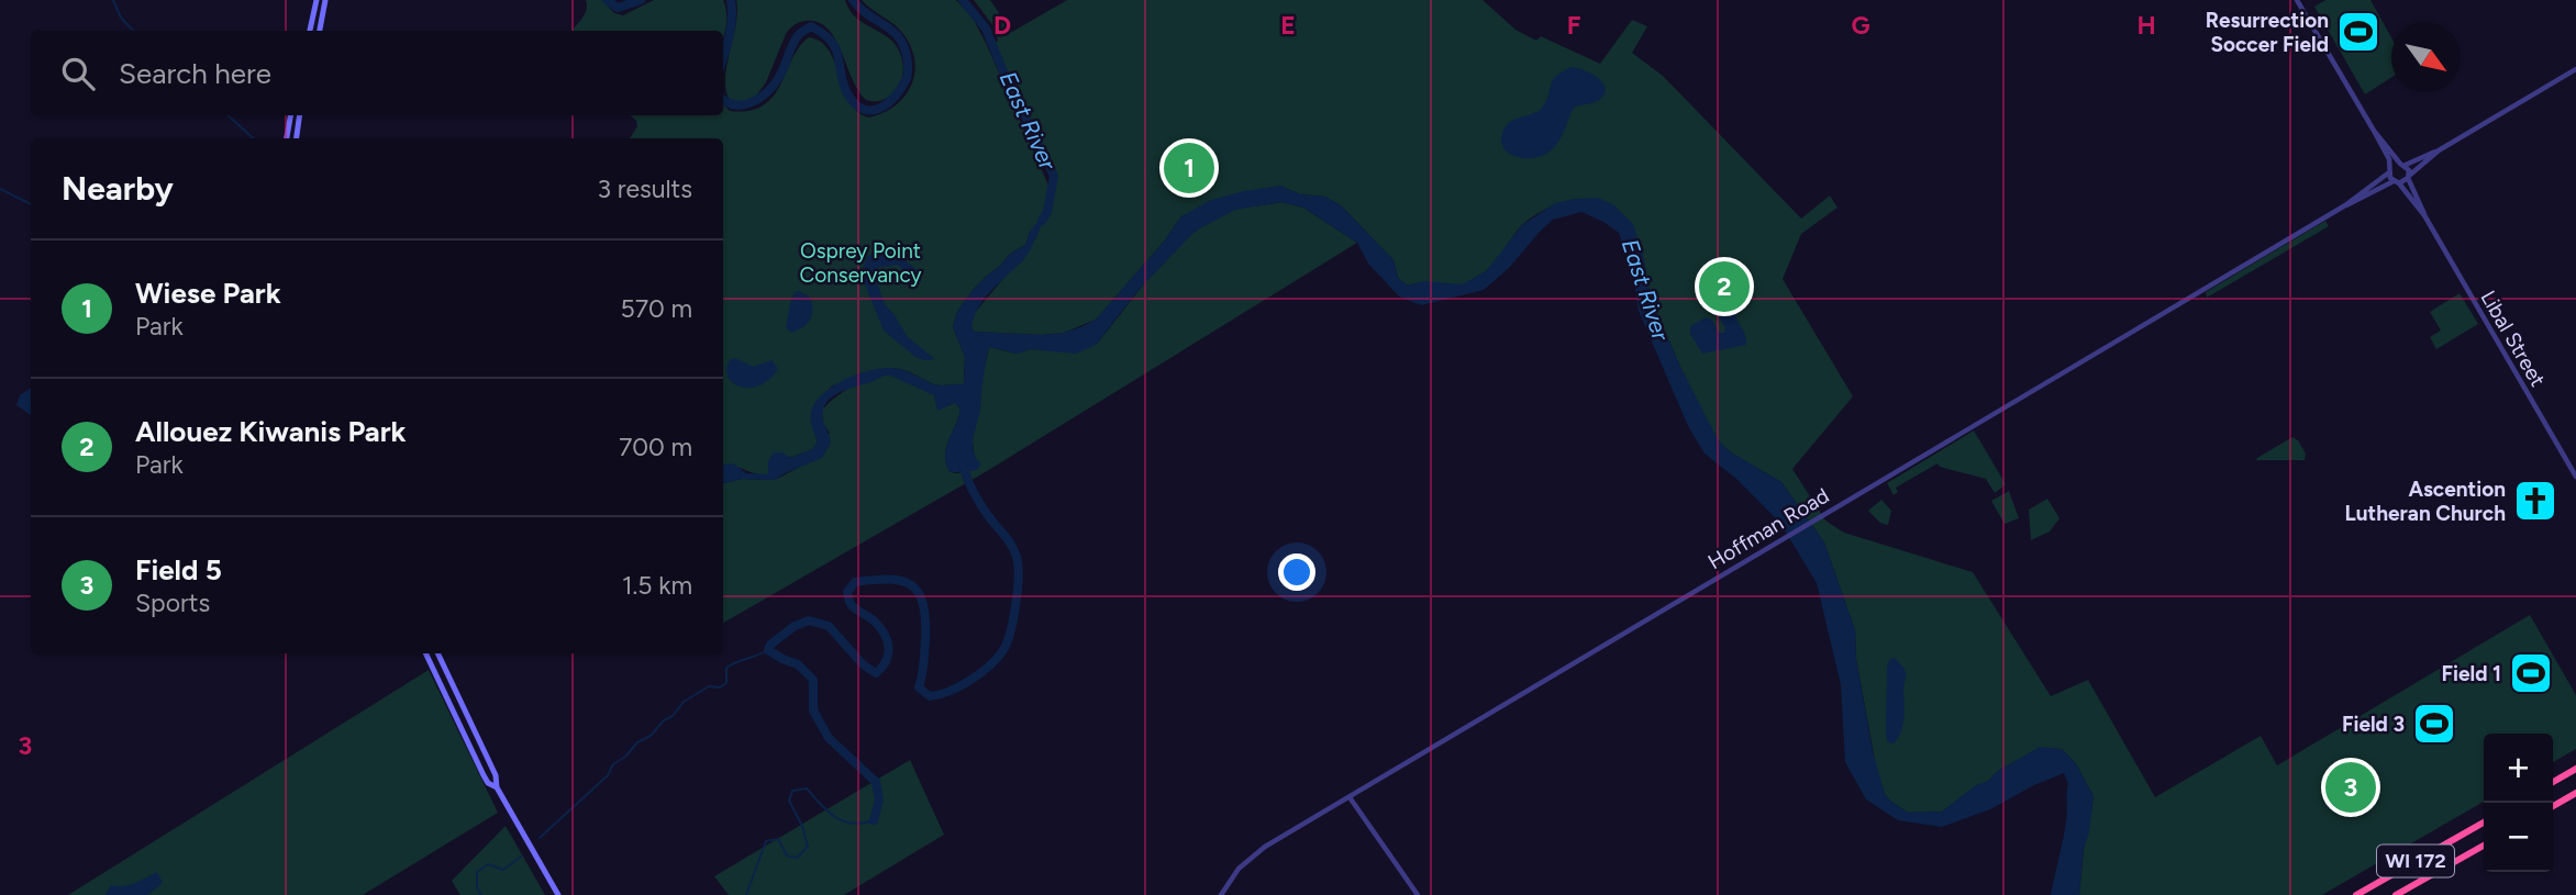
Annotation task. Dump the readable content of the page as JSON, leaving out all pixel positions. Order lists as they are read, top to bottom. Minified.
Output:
{"streets":{"highway":["WI 172"],"street":["Libal Street","Hoffman Road"]},"crossings":[["Libal Street","Hoffman Road"]],"water":["East River"],"parks":["Osprey Point Conservancy"],"places":{"sports":["Resurrection Soccer Field","Field 1","Field 3"],"church":["Ascention Lutheran Church"]},"north":"bottom right","page":{"search":"Search here","pins":["1","2","3"],"heading":["Nearby","3 results"],"list":[{"mark":"1","name":"Wiese Park","note":"Park","value":"570 m"},{"mark":"2","name":"Allouez Kiwanis Park","note":"Park","value":"700 m"},{"mark":"3","name":"Field 5","note":"Sports","value":"1.5 km"}],"map_buttons":["+","−"]},"grid":{"columns":["D","E","F","G","H"],"rows":["3"]}}
